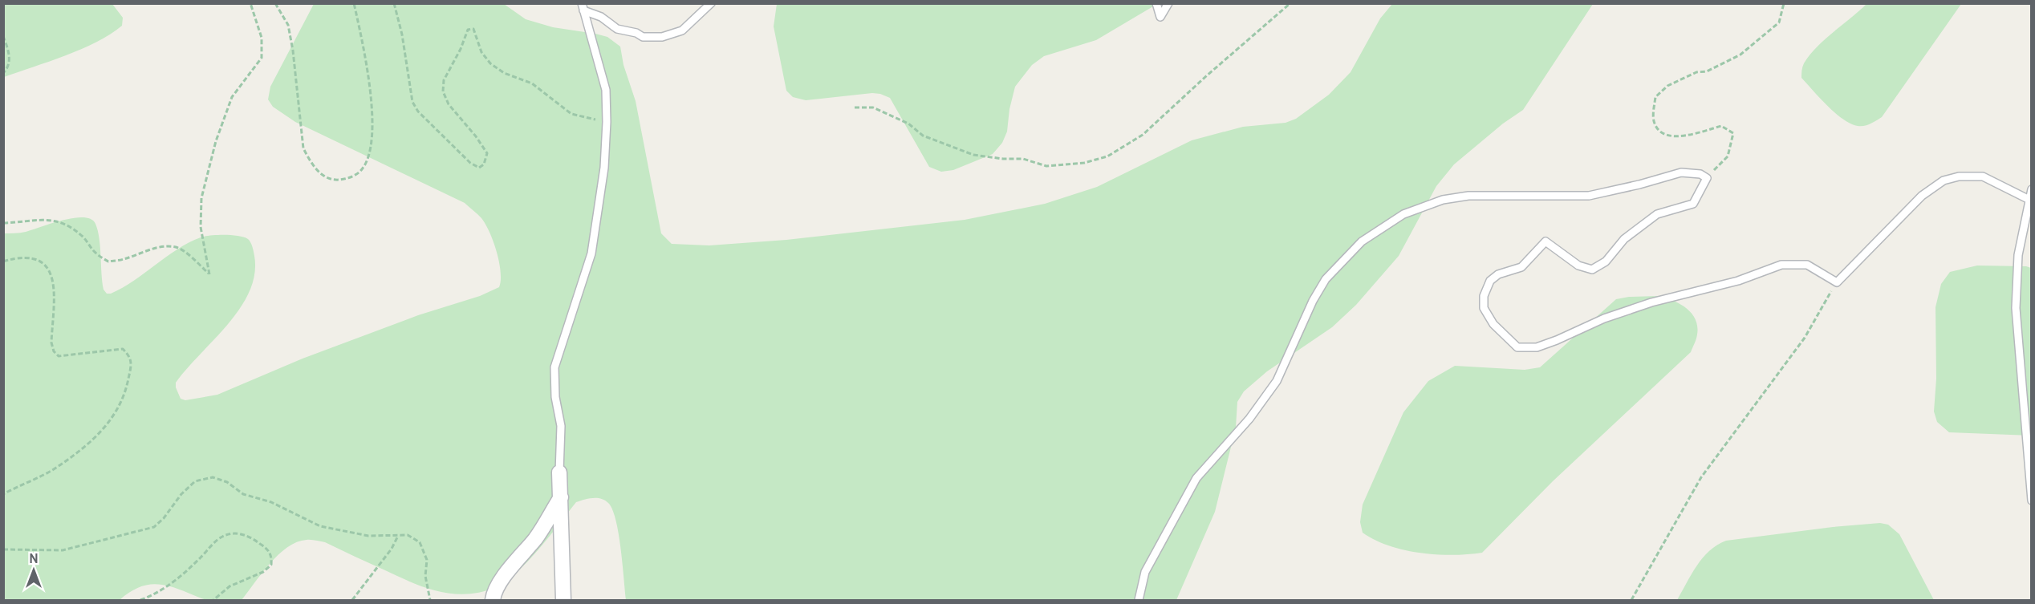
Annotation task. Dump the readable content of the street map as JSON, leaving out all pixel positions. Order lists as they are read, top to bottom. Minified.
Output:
{"north":"top"}
